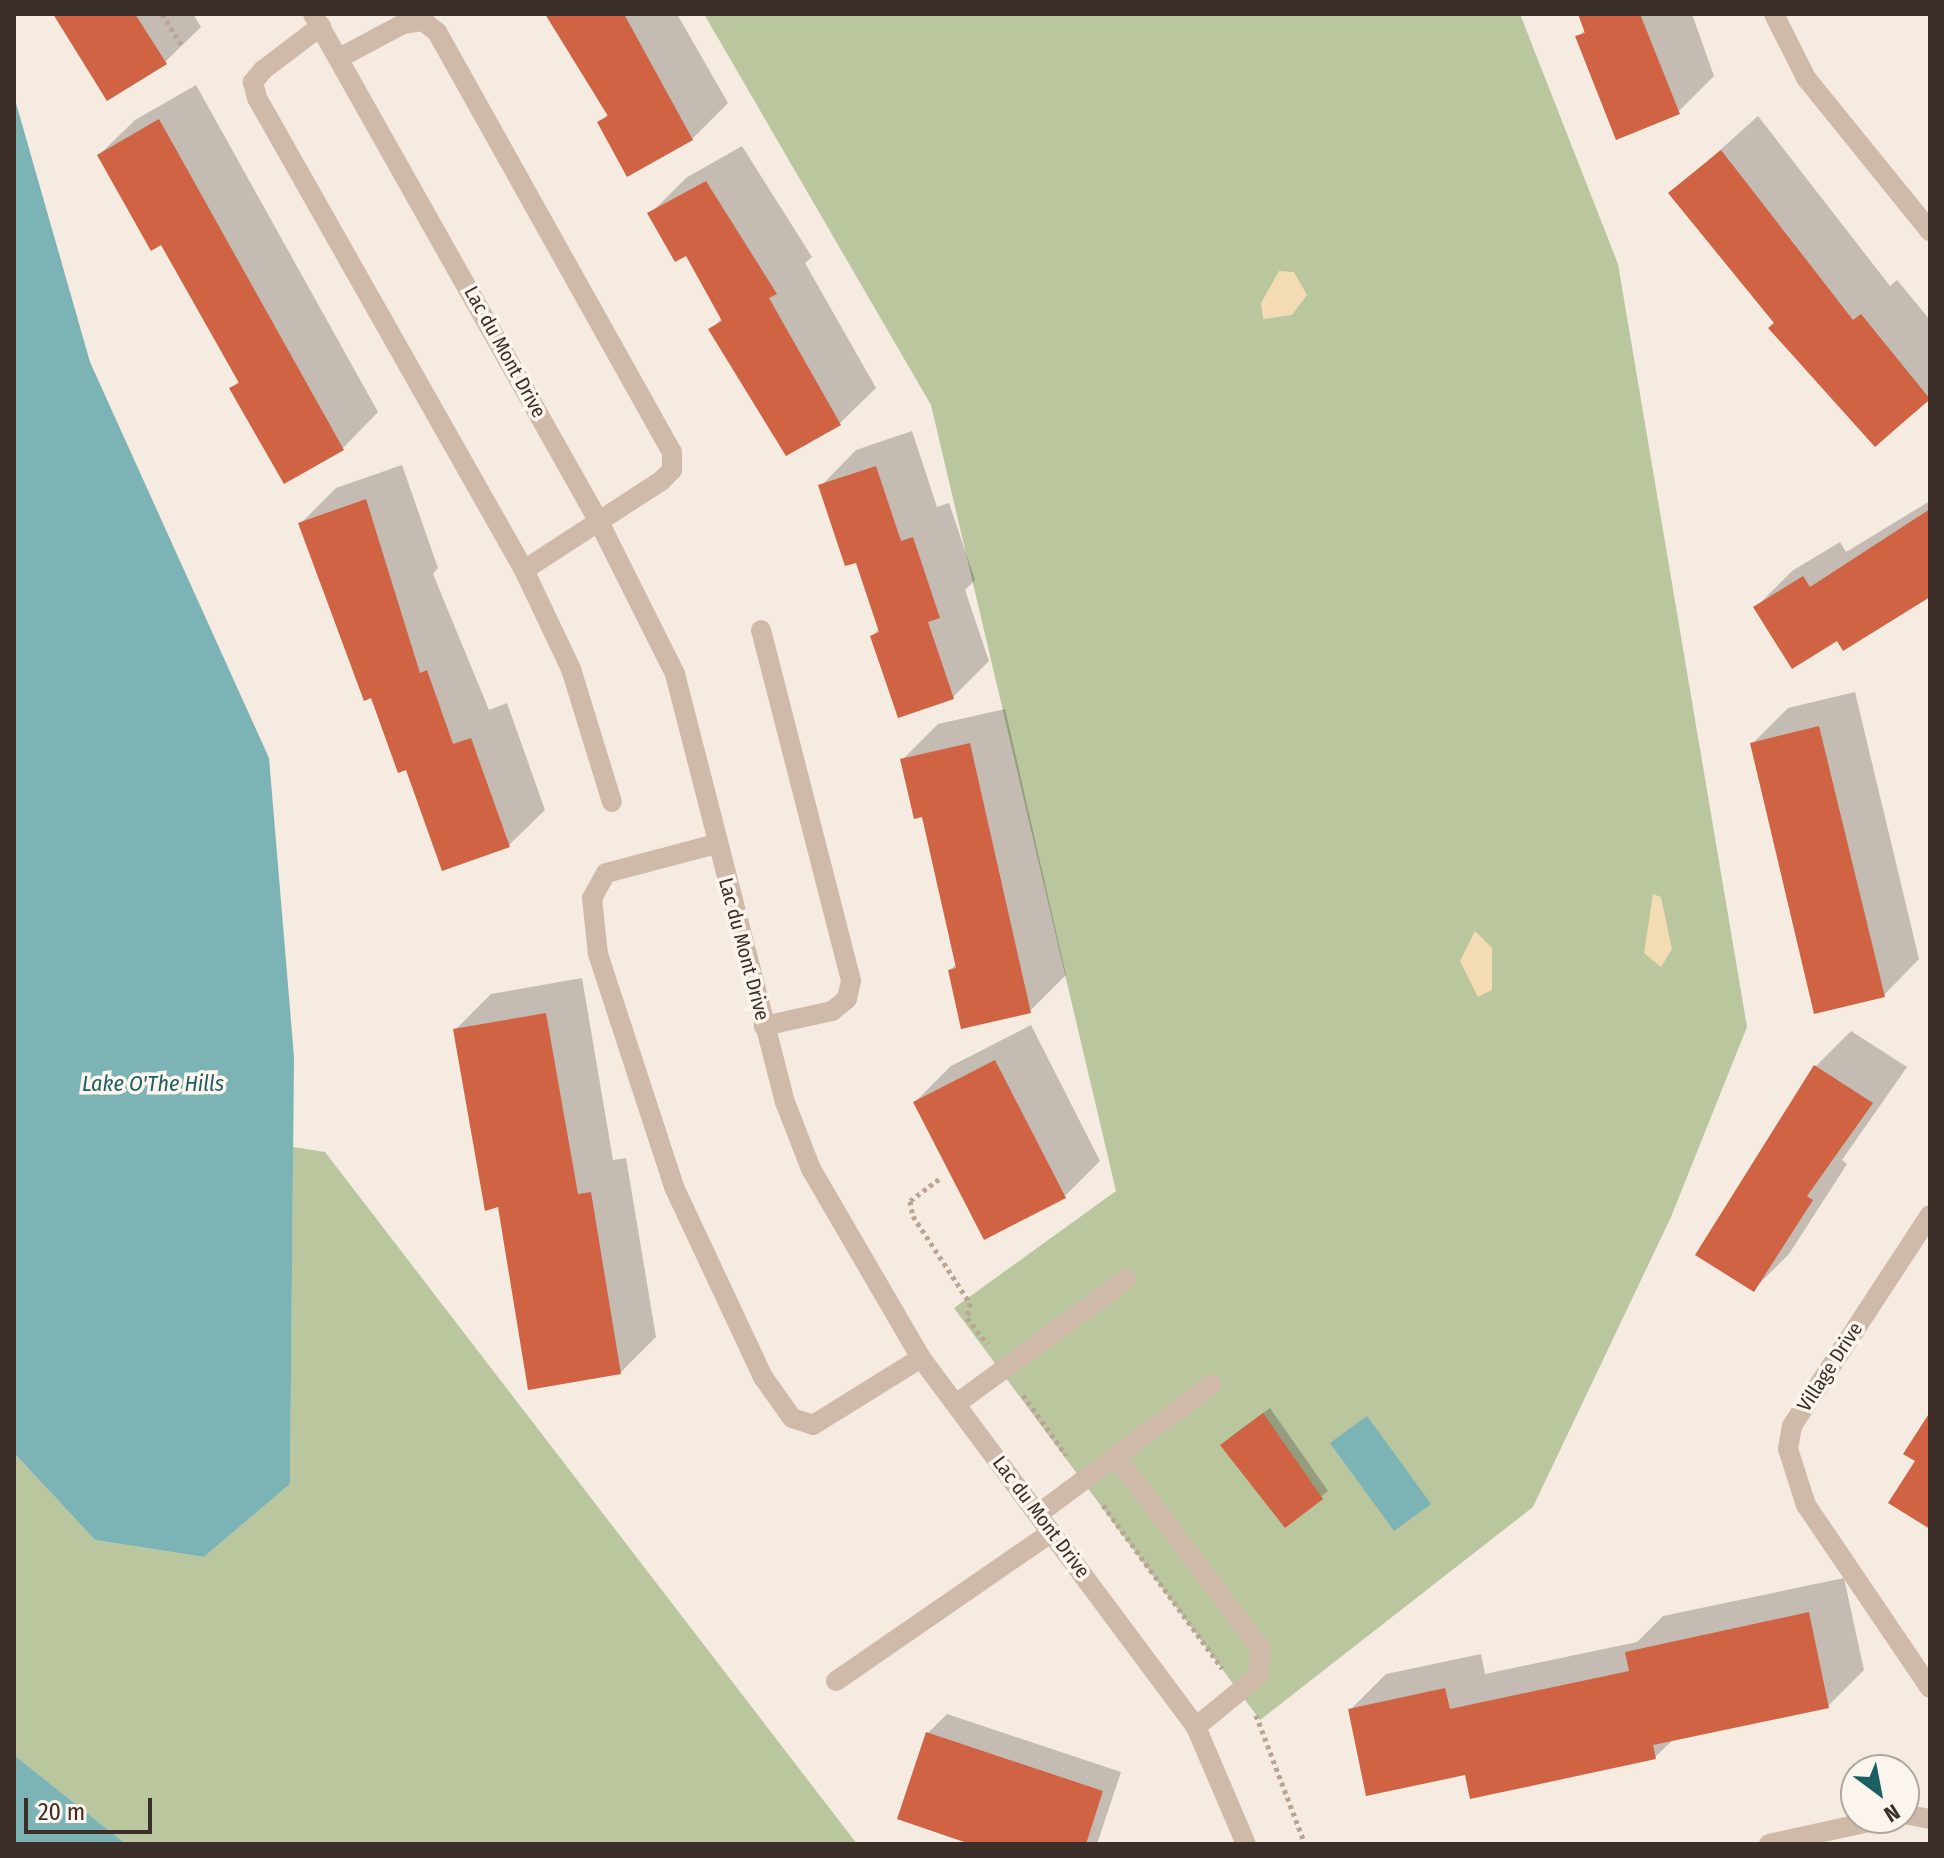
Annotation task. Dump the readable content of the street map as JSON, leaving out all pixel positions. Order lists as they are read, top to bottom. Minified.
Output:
{"streets":{"street":["Lac du Mont Drive","Village Drive"]},"water":["Lake O'The Hills"],"scale_bar":"20 m","north":"bottom right"}
